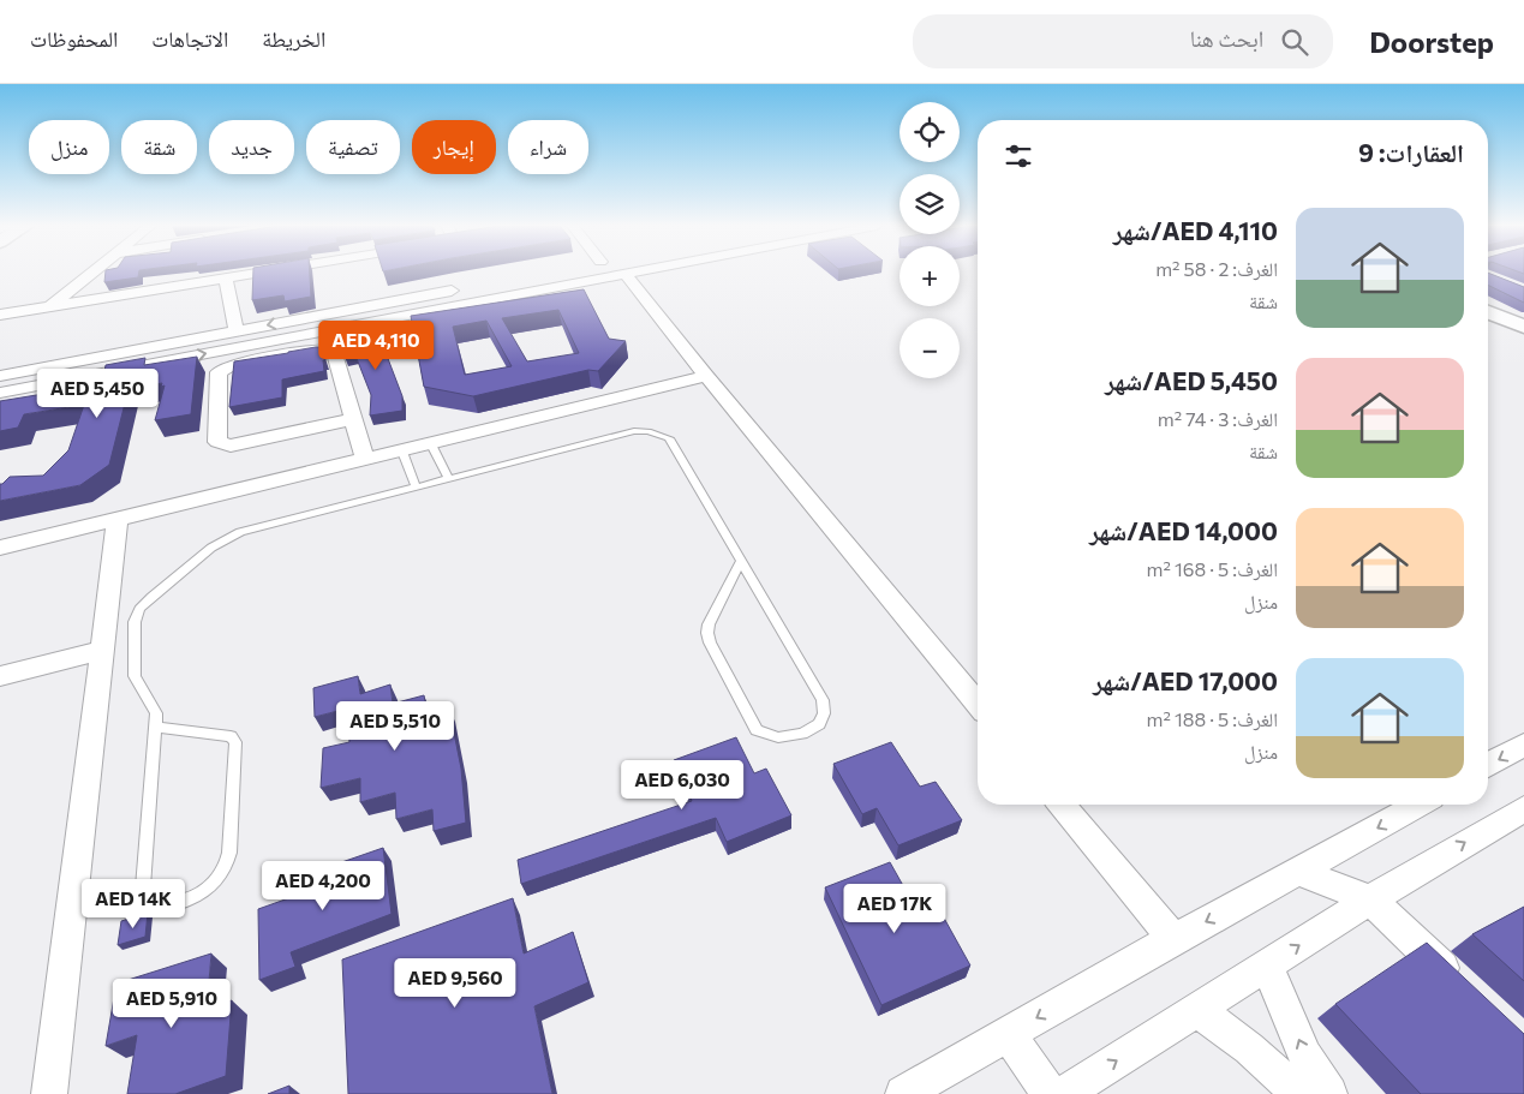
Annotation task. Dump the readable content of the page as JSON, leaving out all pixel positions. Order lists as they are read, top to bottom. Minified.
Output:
{"page":{"header":"Doorstep","search":"ابحث هنا","nav":["الخريطة","الاتجاهات","المحفوظات"],"map_buttons":["+","−"],"chip":["شراء","إيجار","تصفية","جديد","شقة","منزل"],"heading":"العقارات: 9","list":[{"name":"AED 4,110/شهر","note":"الغرف: 2 · 58 m² · شقة"},{"name":"AED 5,450/شهر","note":"الغرف: 3 · 74 m² · شقة"},{"name":"AED 14,000/شهر","note":"الغرف: 5 · 168 m² · منزل"},{"name":"AED 17,000/شهر","note":"الغرف: 5 · 188 m² · منزل"}],"price":["AED 4,110","AED 5,450","AED 5,510","AED 6,030","AED 4,200","AED 14K","AED 17K","AED 9,560","AED 5,910"]}}
